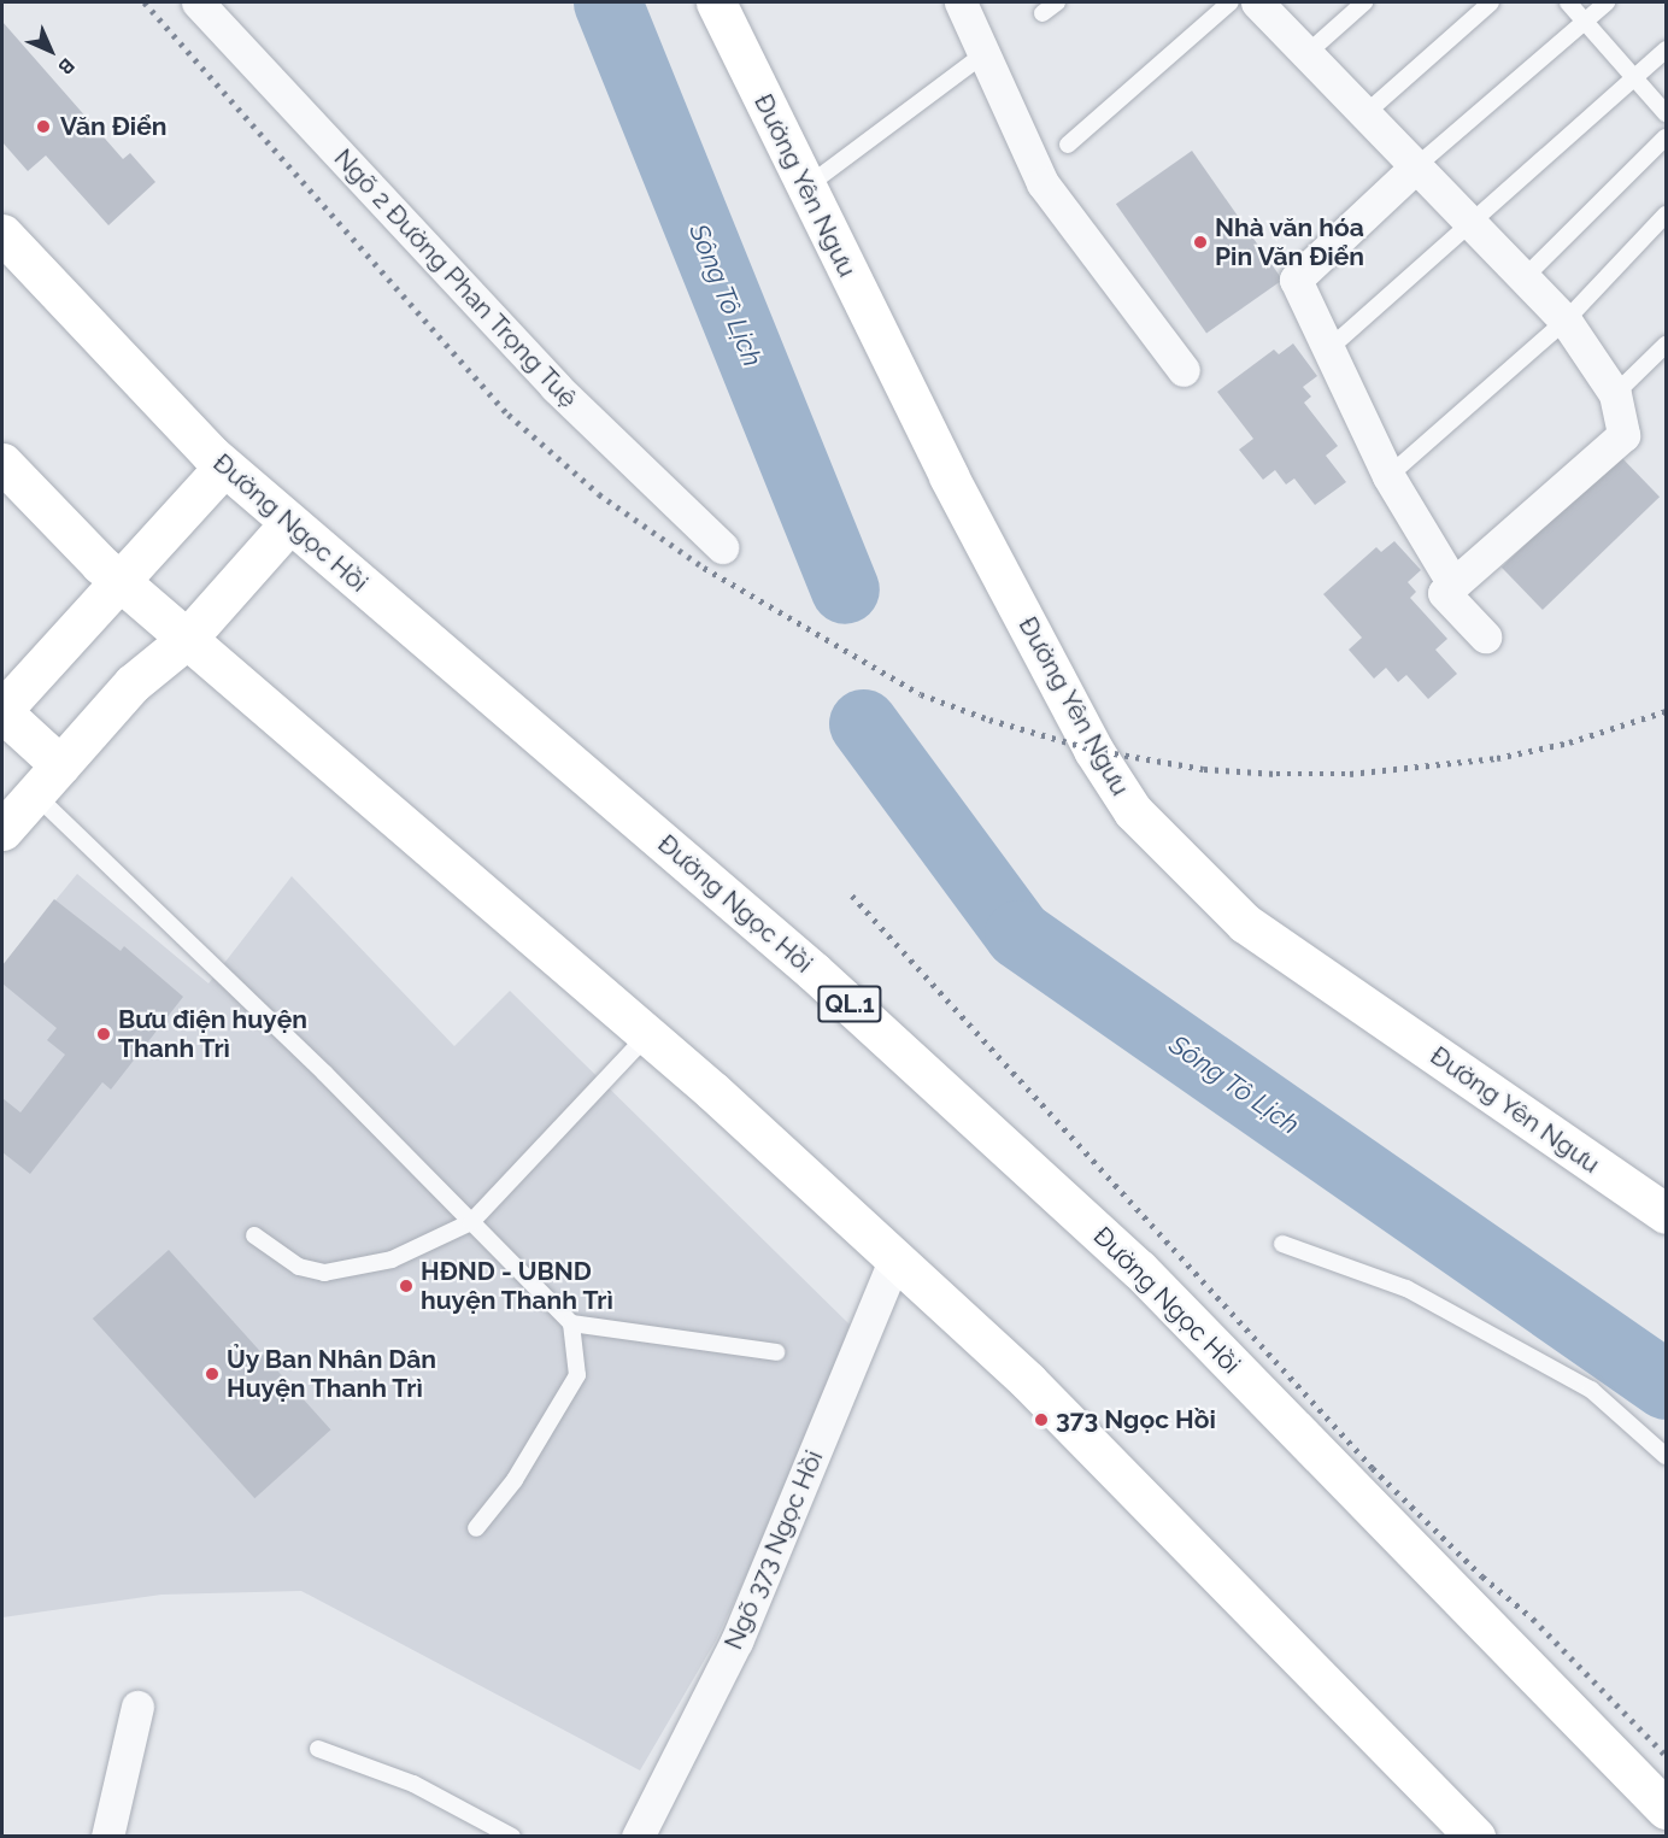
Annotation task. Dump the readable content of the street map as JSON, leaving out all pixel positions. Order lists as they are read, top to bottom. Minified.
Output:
{"streets":{"main road":["Đường Yên Ngưu","Đường Ngọc Hồi","QL.1"],"street":["Ngõ 2 Đường Phan Trọng Tuệ","Ngõ 373 Ngọc Hồi"]},"water":["Sông Tô Lịch"],"places":["Văn Điển","Nhà văn hóa Pin Văn Điển","Bưu điện huyện Thanh Trì","HĐND - UBND huyện Thanh Trì","Ủy Ban Nhân Dân Huyện Thanh Trì","373 Ngọc Hồi"],"north":"bottom right"}
